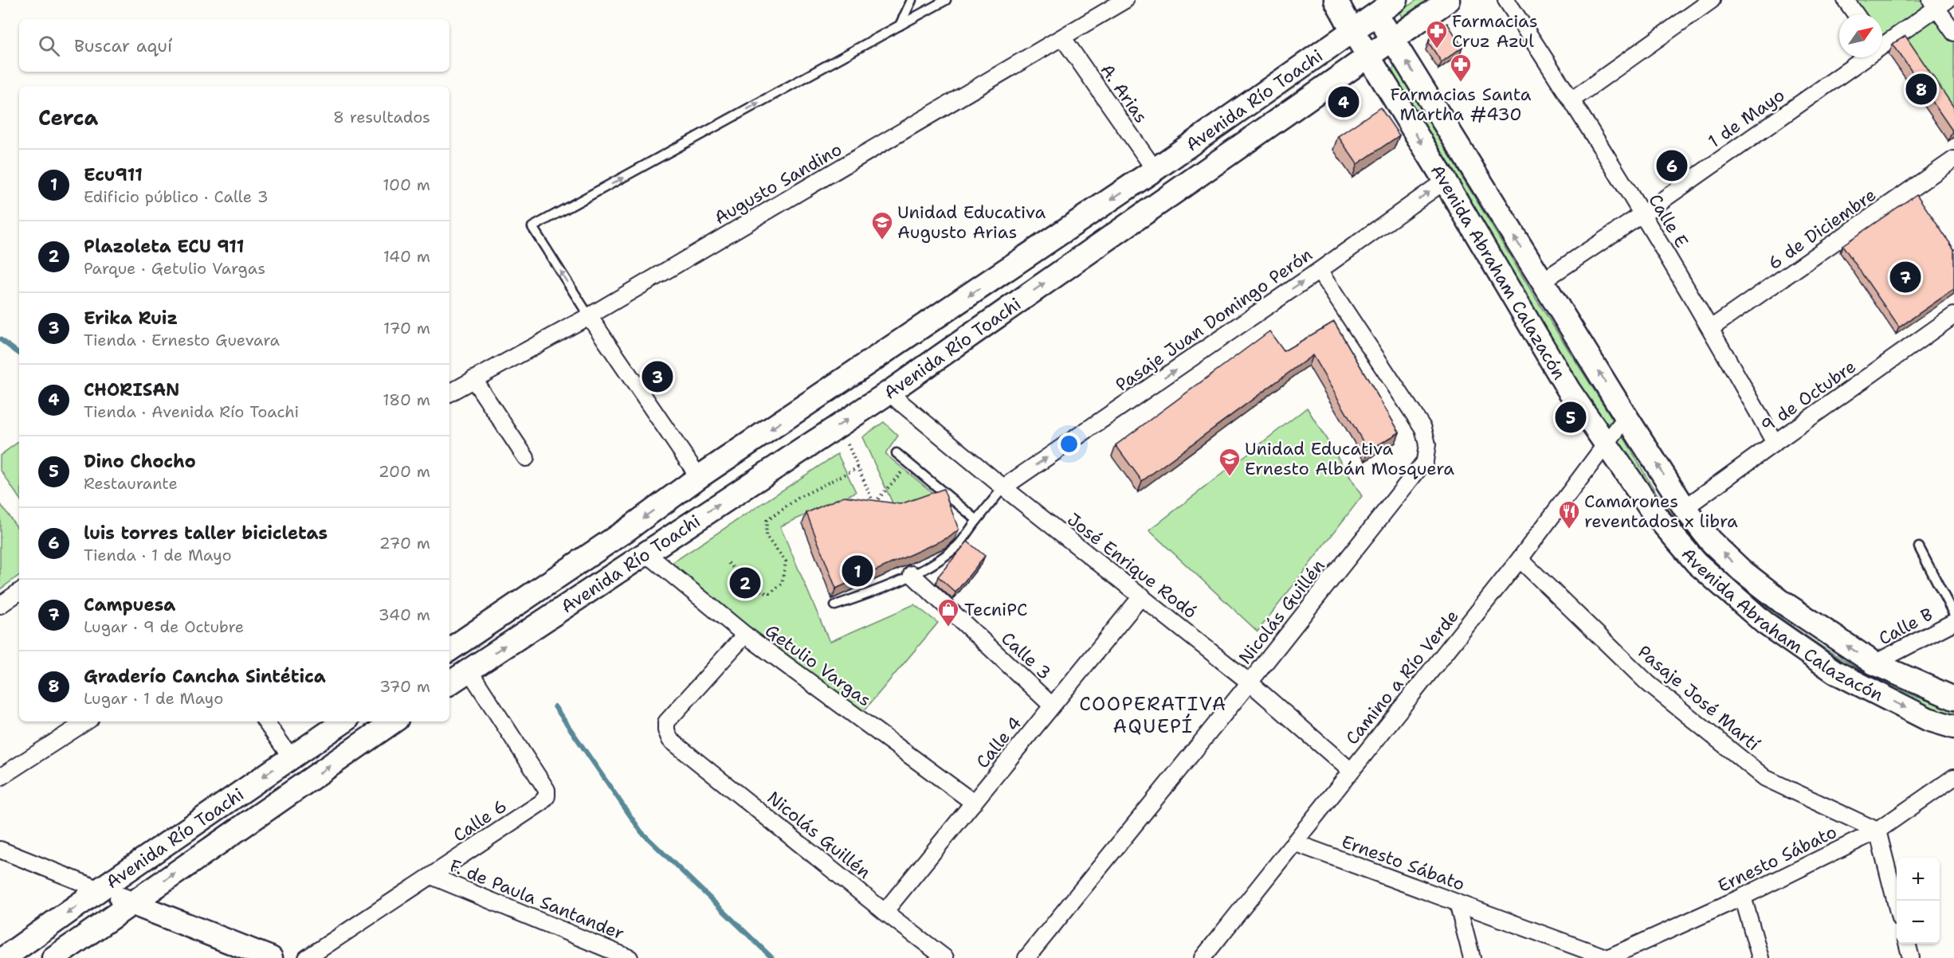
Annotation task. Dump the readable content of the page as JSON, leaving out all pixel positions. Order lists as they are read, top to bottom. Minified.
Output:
{"streets":{"main road":["Avenida Río Toachi","Avenida Abraham Calazacón"],"street":["A. Arias","1 de Mayo","Augusto Sandino","Calle E","6 de Diciembre","Pasaje Juan Domingo Perón","9 de Octubre","José Enrique Rodó","Nicolás Guillén","Calle B","Calle 3","Getulio Vargas","Camino a Río Verde","Pasaje José Martí","Calle 4","Calle 6","Ernesto Sábato","F. de Paula Santander"]},"crossings":[["A. Arias","Avenida Río Toachi"],["A. Arias","Augusto Sandino"],["Avenida Río Toachi","Avenida Abraham Calazacón"],["Avenida Río Toachi","José Enrique Rodó"],["Avenida Río Toachi","Getulio Vargas"],["Avenida Río Toachi","Calle 6"],["1 de Mayo","Calle E"],["1 de Mayo","Avenida Abraham Calazacón"],["Calle E","6 de Diciembre"],["Calle E","9 de Octubre"],["Avenida Abraham Calazacón","Pasaje Juan Domingo Perón"],["Avenida Abraham Calazacón","9 de Octubre"],["Avenida Abraham Calazacón","Calle B"],["Avenida Abraham Calazacón","Camino a Río Verde"],["Pasaje Juan Domingo Perón","José Enrique Rodó"],["Pasaje Juan Domingo Perón","Nicolás Guillén"],["José Enrique Rodó","Nicolás Guillén"],["José Enrique Rodó","Camino a Río Verde"],["José Enrique Rodó","Calle 4"],["Nicolás Guillén","Getulio Vargas"],["Nicolás Guillén","Calle 4"],["Calle 3","Calle 4"],["Getulio Vargas","Calle 4"],["Camino a Río Verde","Pasaje José Martí"],["Camino a Río Verde","Ernesto Sábato"],["Pasaje José Martí","Ernesto Sábato"],["Calle 6","F. de Paula Santander"]],"one_way":["Pasaje Juan Domingo Perón"],"districts":["COOPERATIVA AQUEPÍ"],"places":{"pharmacy":["Farmacias Cruz Azul","Farmacias Santa Martha #430"],"school or university":["Unidad Educativa Augusto Arias","Unidad Educativa Ernesto Albán Mosquera"],"restaurant":["Camarones reventados x libra"],"shop":["TecniPC"]},"north":"top right","page":{"search":"Buscar aquí","pins":["8","4","6","7","3","5","1","2"],"heading":["Cerca","8 resultados"],"list":[{"mark":"1","name":"Ecu911","note":"Edificio público · Calle 3","value":"100 m"},{"mark":"2","name":"Plazoleta ECU 911","note":"Parque · Getulio Vargas","value":"140 m"},{"mark":"3","name":"Erika Ruiz","note":"Tienda · Ernesto Guevara","value":"170 m"},{"mark":"4","name":"CHORISAN","note":"Tienda · Avenida Río Toachi","value":"180 m"},{"mark":"5","name":"Dino Chocho","note":"Restaurante","value":"200 m"},{"mark":"6","name":"luis torres taller bicicletas","note":"Tienda · 1 de Mayo","value":"270 m"},{"mark":"7","name":"Campuesa","note":"Lugar · 9 de Octubre","value":"340 m"},{"mark":"8","name":"Graderío Cancha Sintética","note":"Lugar · 1 de Mayo","value":"370 m"}],"map_buttons":["+","−"]}}
